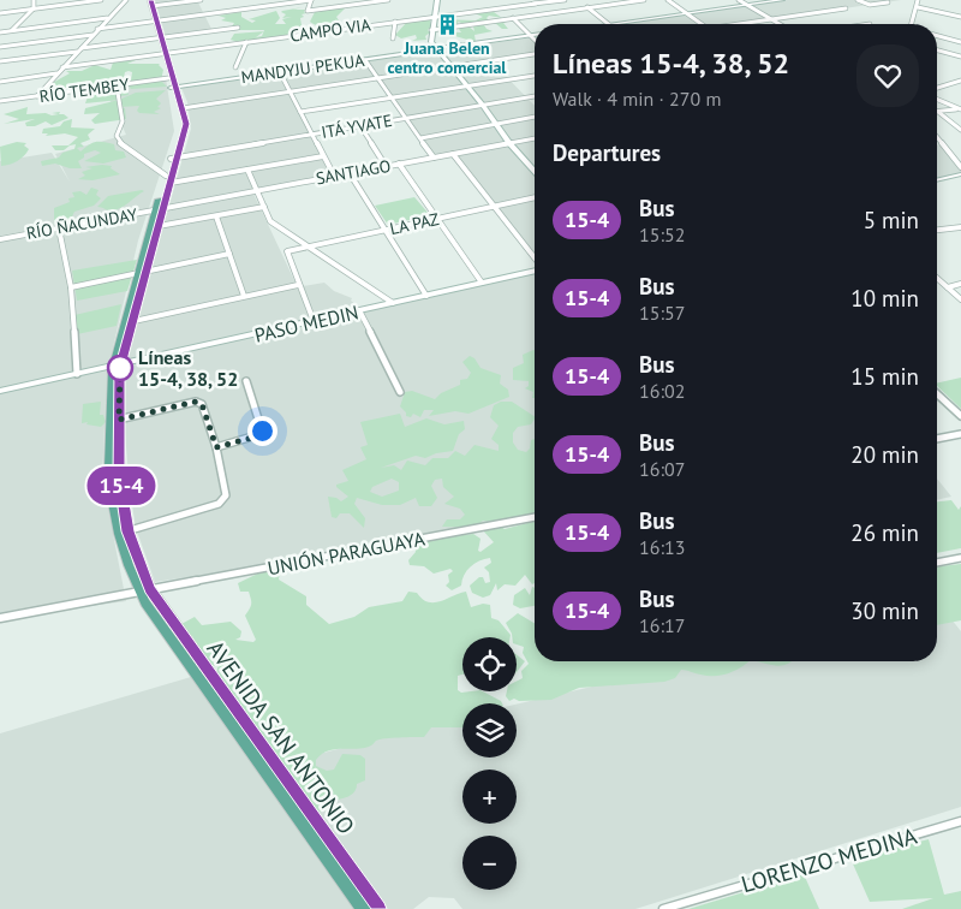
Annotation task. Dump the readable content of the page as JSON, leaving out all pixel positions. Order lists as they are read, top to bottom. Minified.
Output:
{"streets":{"main road":["AVENIDA SAN ANTONIO"],"street":["CAMPO VIA","MANDYJU PEKUA","RÍO TEMBEY","ITÁ YVATE","SANTIAGO","RÍO ÑACUNDAY","LA PAZ","PASO MEDIN","UNIÓN PARAGUAYA","LORENZO MEDINA"]},"crossings":[["SANTIAGO","RÍO ÑACUNDAY"],["UNIÓN PARAGUAYA","AVENIDA SAN ANTONIO"]],"places":{"building":["Juana Belen centro comercial"],"other":["Líneas 15-4, 38, 52"]},"lines":["bus line 15-4"],"page":{"on_map":"15-4","heading":[["Líneas 15-4, 38, 52","Walk · 4 min · 270 m"],"Departures"],"list":[{"mark":"15-4","name":"Bus","note":"15:52","value":"5 min"},{"mark":"15-4","name":"Bus","note":"15:57","value":"10 min"},{"mark":"15-4","name":"Bus","note":"16:02","value":"15 min"},{"mark":"15-4","name":"Bus","note":"16:07","value":"20 min"},{"mark":"15-4","name":"Bus","note":"16:13","value":"26 min"},{"mark":"15-4","name":"Bus","note":"16:17","value":"30 min"}],"map_buttons":["+","−"]}}
